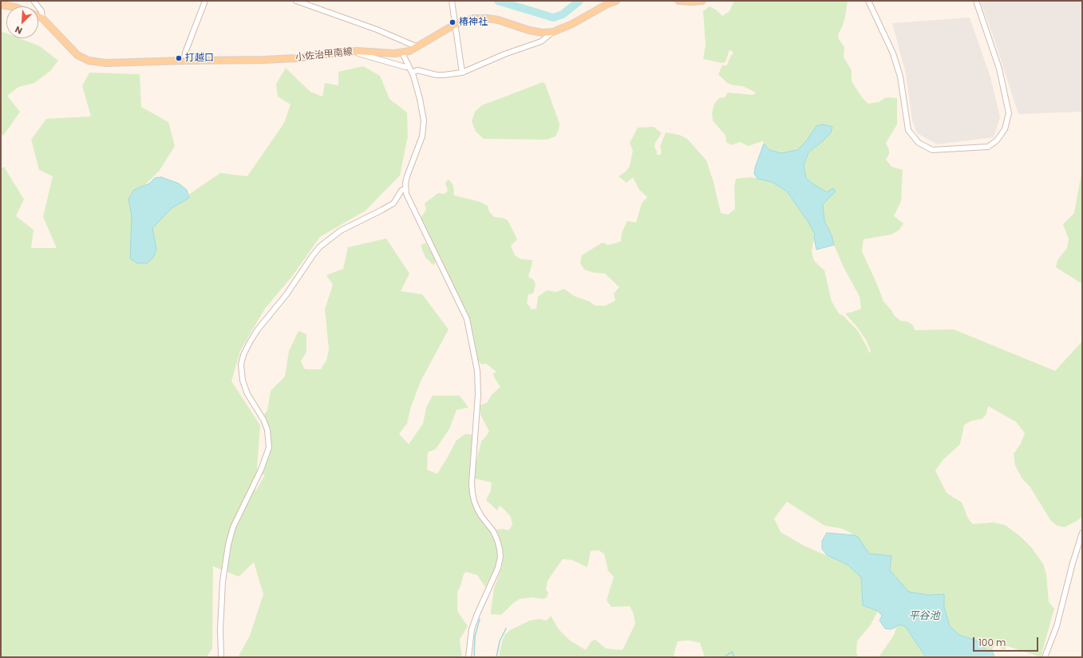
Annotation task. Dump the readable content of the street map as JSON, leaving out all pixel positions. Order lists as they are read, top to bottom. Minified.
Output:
{"streets":{"main road":["小佐治甲南線"]},"water":["平谷池"],"places":["椿神社","打越口"],"scale_bar":"100 m","north":"bottom left"}
